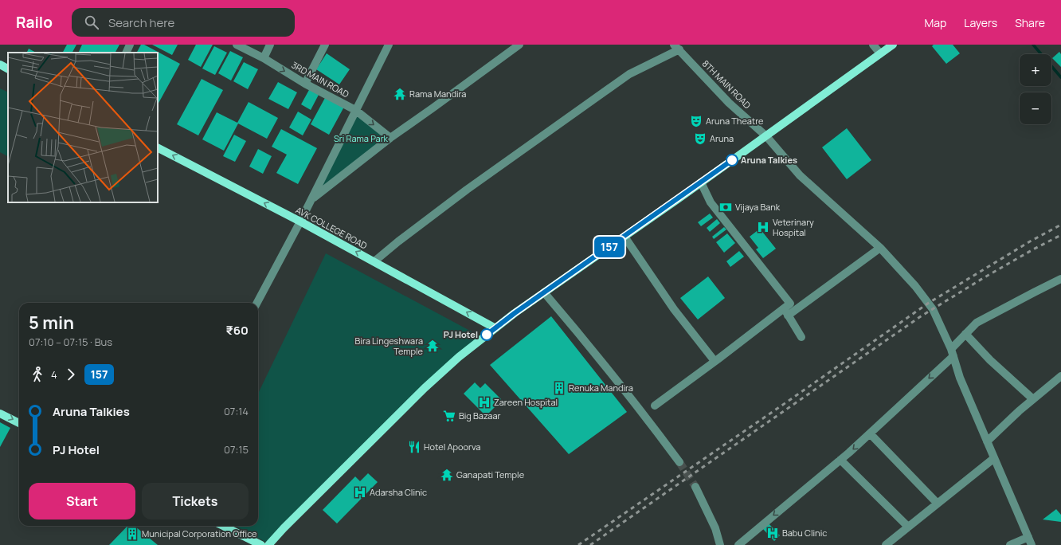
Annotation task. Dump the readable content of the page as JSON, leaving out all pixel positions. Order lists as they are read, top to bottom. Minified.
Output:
{"streets":{"main road":["AVK COLLEGE ROAD"],"street":["3RD MAIN ROAD","8TH MAIN ROAD"]},"one_way":["3RD MAIN ROAD","AVK COLLEGE ROAD"],"parks":["Sri Rama Park"],"places":{"temple":["Rama Mandira","Bira Lingeshwara Temple","Ganapati Temple"],"theatre":["Aruna Theatre","Aruna"],"other":["Aruna Talkies","PJ Hotel"],"bank":["Vijaya Bank"],"hospital":["Veterinary Hospital","Zareen Hospital","Adarsha Clinic","Babu Clinic"],"building":["Renuka Mandira","Municipal Corporation Office"],"supermarket":["Big Bazaar"],"restaurant":["Hotel Apoorva"]},"lines":["bus line 157"],"page":{"header":"Railo","search":"Search here","nav":["Map","Layers","Share"],"on_map":"157","map_buttons":["+","−"],"heading":["5 min","07:10 – 07:15 · Bus","₹60"],"legs":["4","157"],"list":[{"name":"Aruna Talkies","value":"07:14"},{"name":"PJ Hotel","value":"07:15"}],"buttons":["Start","Tickets"]}}
